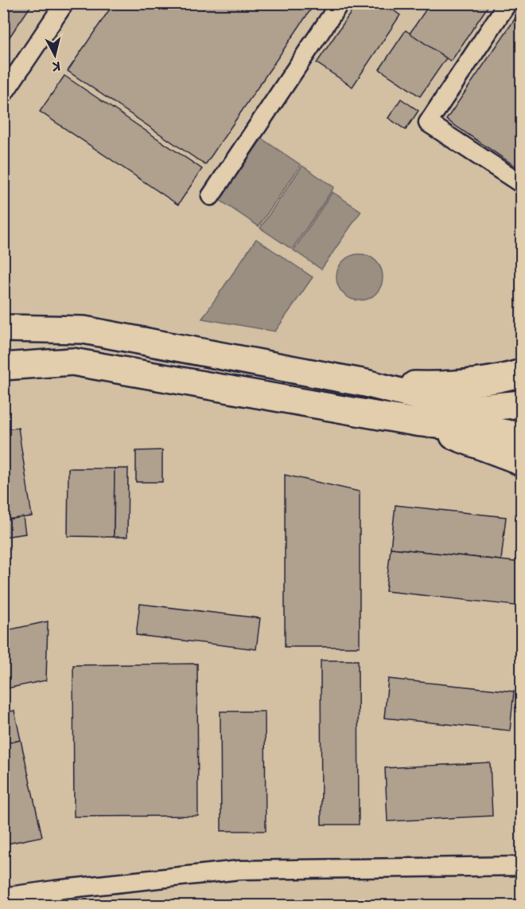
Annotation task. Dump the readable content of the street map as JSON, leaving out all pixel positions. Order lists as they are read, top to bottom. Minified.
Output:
{"north":"bottom"}
